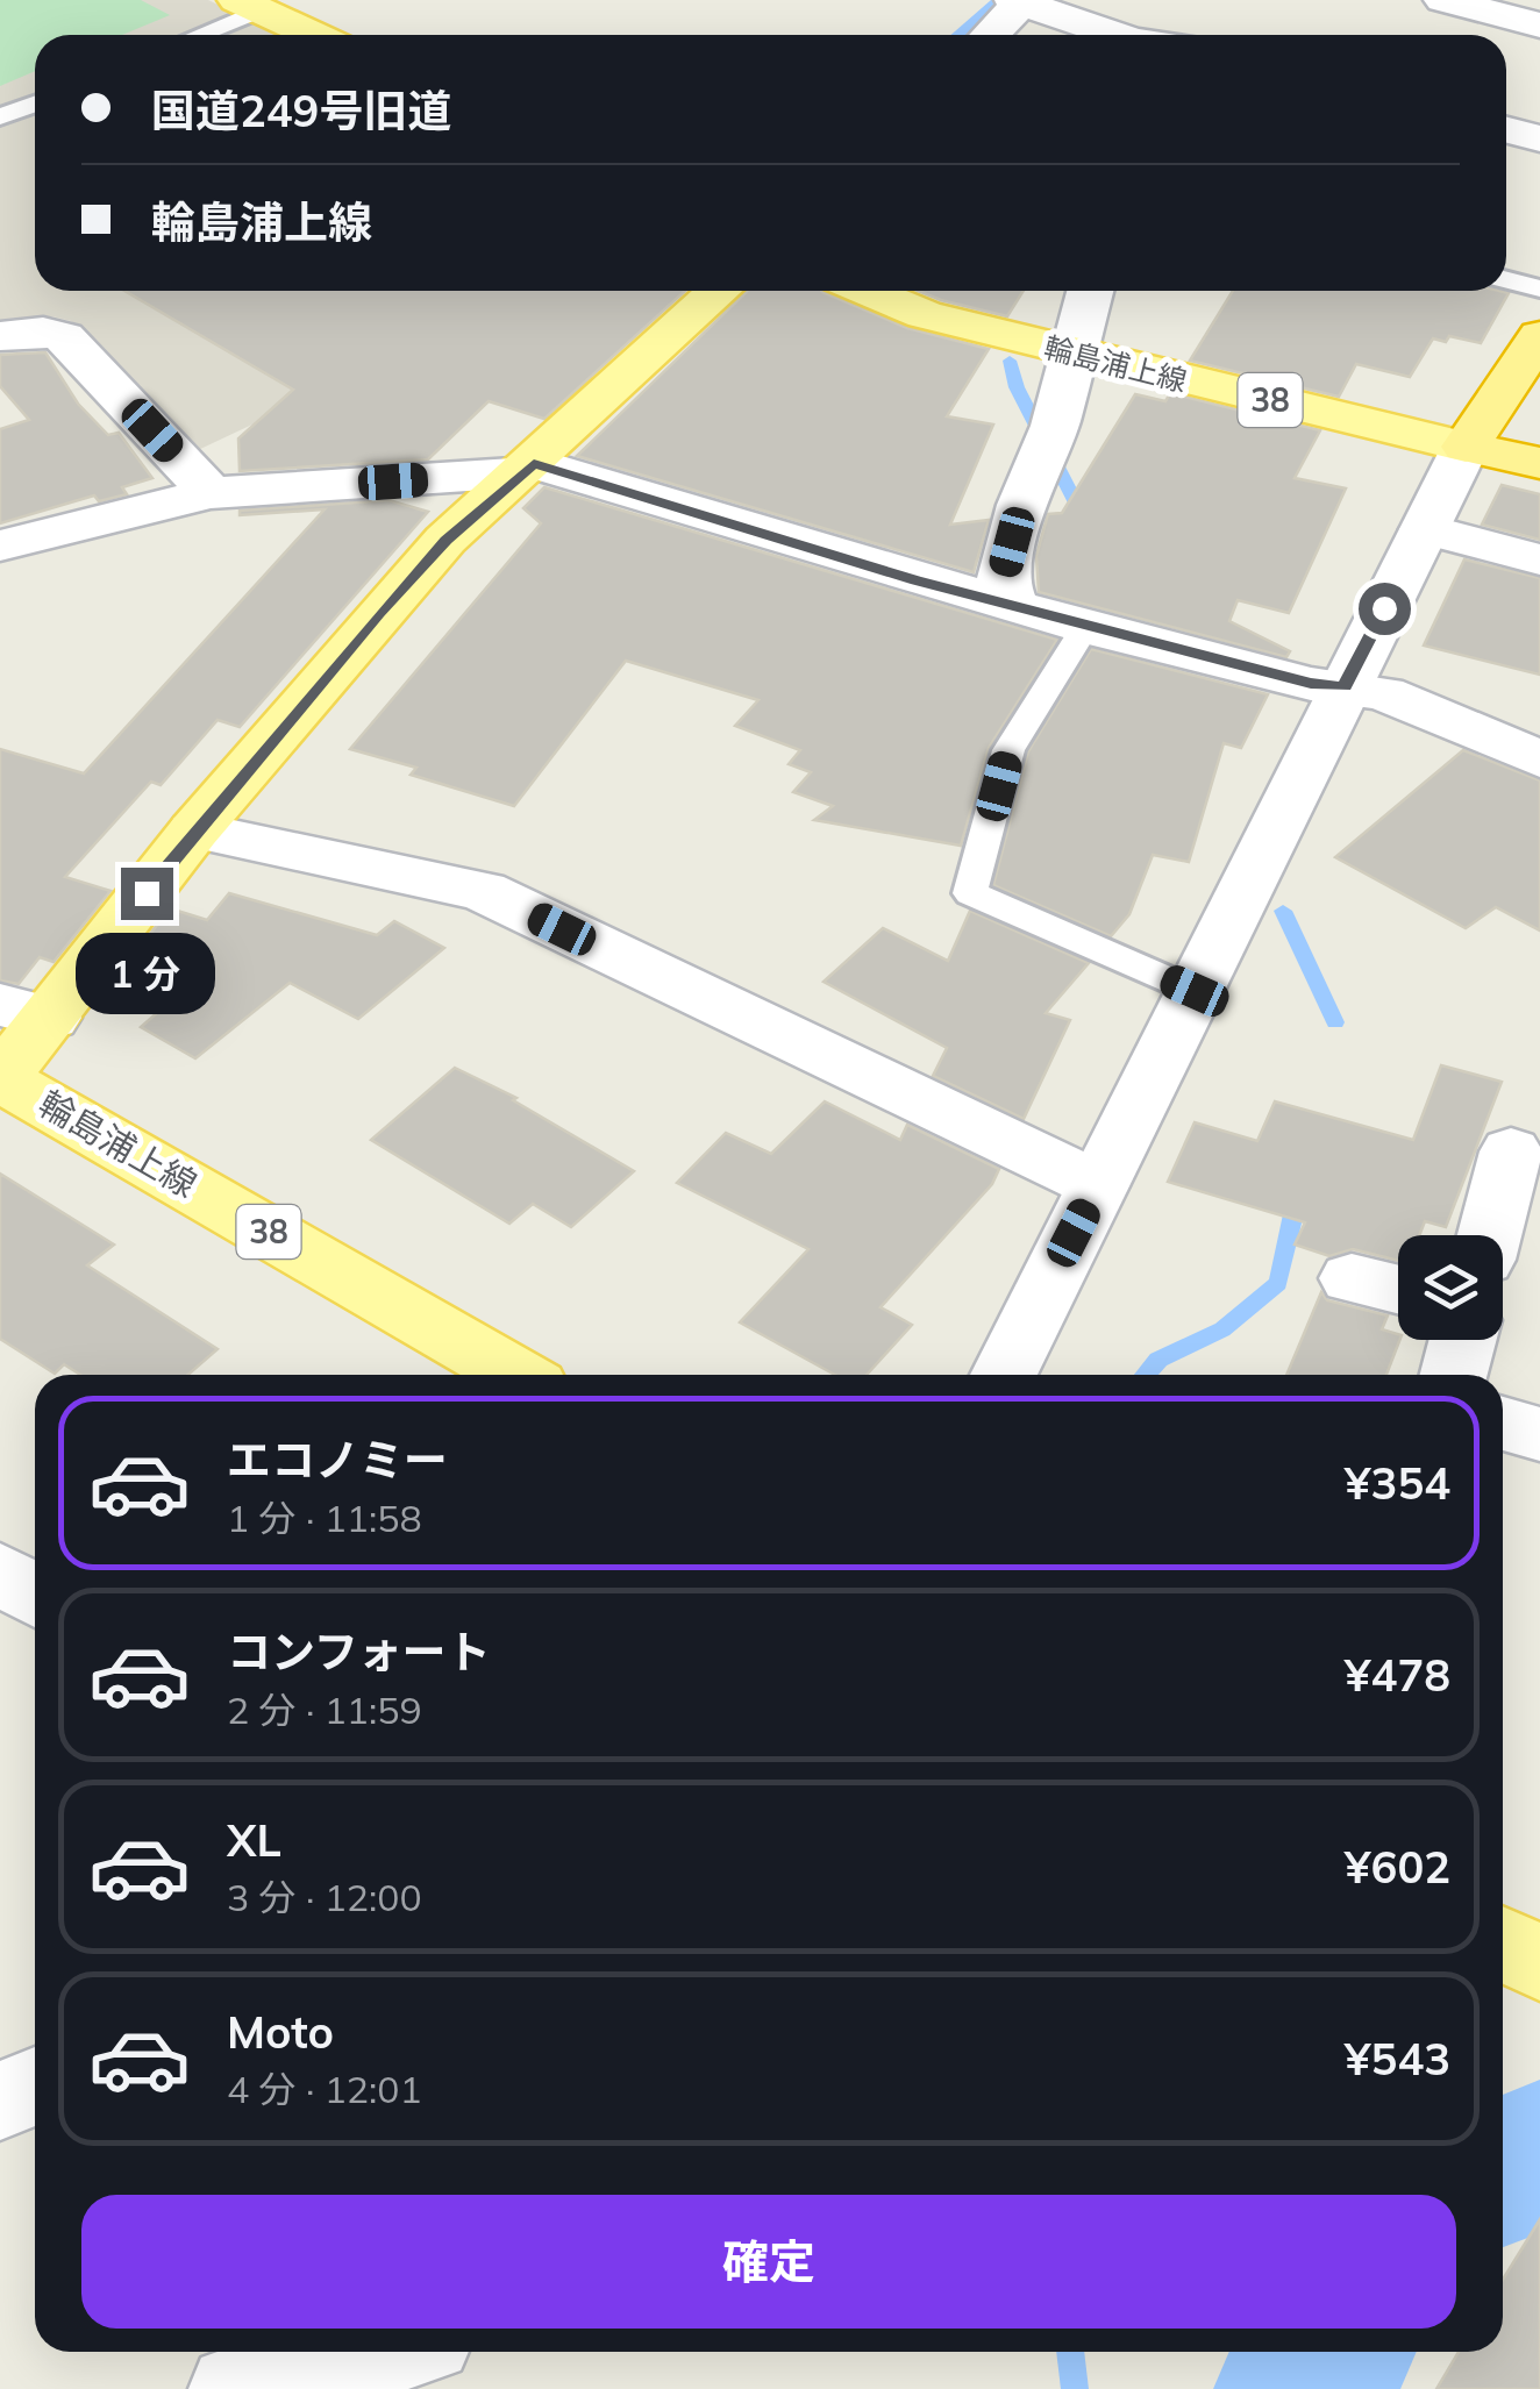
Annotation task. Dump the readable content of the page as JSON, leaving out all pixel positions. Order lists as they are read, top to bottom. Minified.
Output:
{"streets":{"main road":["輪島浦上線","38"]},"page":{"banner":["国道249号旧道","輪島浦上線"],"bubble":"1 分","list":[{"name":"エコノミー","note":"1 分 · 11:58","value":"¥354"},{"name":"コンフォート","note":"2 分 · 11:59","value":"¥478"},{"name":"XL","note":"3 分 · 12:00","value":"¥602"},{"name":"Moto","note":"4 分 · 12:01","value":"¥543"}],"buttons":"確定"}}
